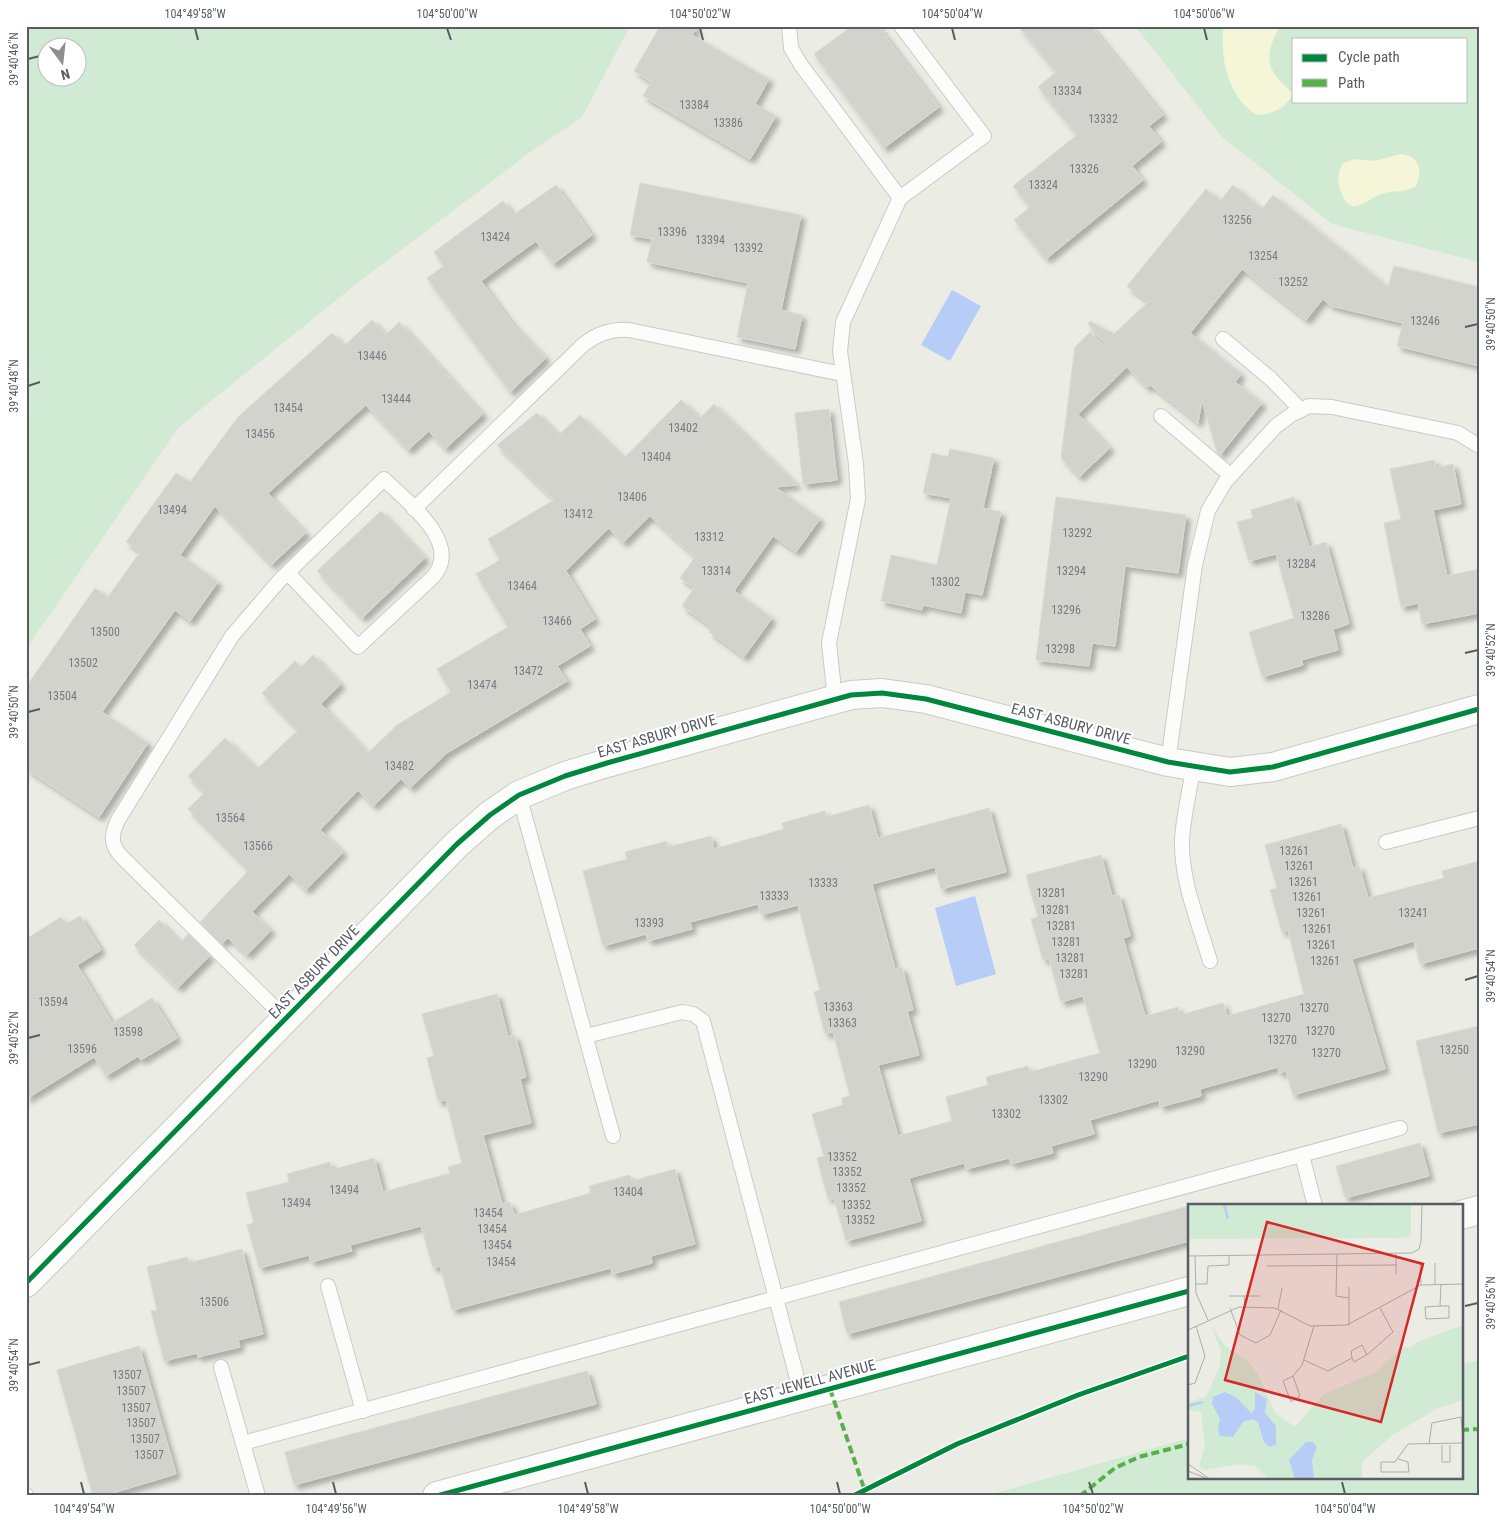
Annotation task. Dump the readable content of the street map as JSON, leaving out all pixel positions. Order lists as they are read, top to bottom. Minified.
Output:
{"streets":{"street":["EAST ASBURY DRIVE","EAST JEWELL AVENUE"]},"house_numbers":["13334","13384","13332","13386","13326","13324","13256","13396","13424","13394","13392","13254","13252","13246","13446","13444","13454","13402","13456","13404","13406","13494","13412","13292","13312","13284","13314","13294","13302","13464","13296","13286","13466","13500","13298","13502","13472","13474","13504","13482","13564","13566","13261","13261","13261","13333","13281","13333","13261","13281","13261","13241","13393","13281","13261","13281","13261","13281","13261","13281","13594","13363","13270","13270","13363","13270","13598","13270","13596","13250","13290","13270","13290","13290","13302","13302","13352","13352","13352","13494","13404","13494","13352","13454","13352","13454","13454","13454","13506","13507","13507","13507","13507","13507","13507"],"legend":["Cycle path","Path"],"north":"bottom","coordinates":["104°49'58\"W","104°50'00\"W","104°50'02\"W","104°50'04\"W","104°50'06\"W","39°40'46\"N","39°40'50\"N","39°40'48\"N","39°40'52\"N","39°40'54\"N","39°40'56\"N","104°49'54\"W","104°49'56\"W"]}
